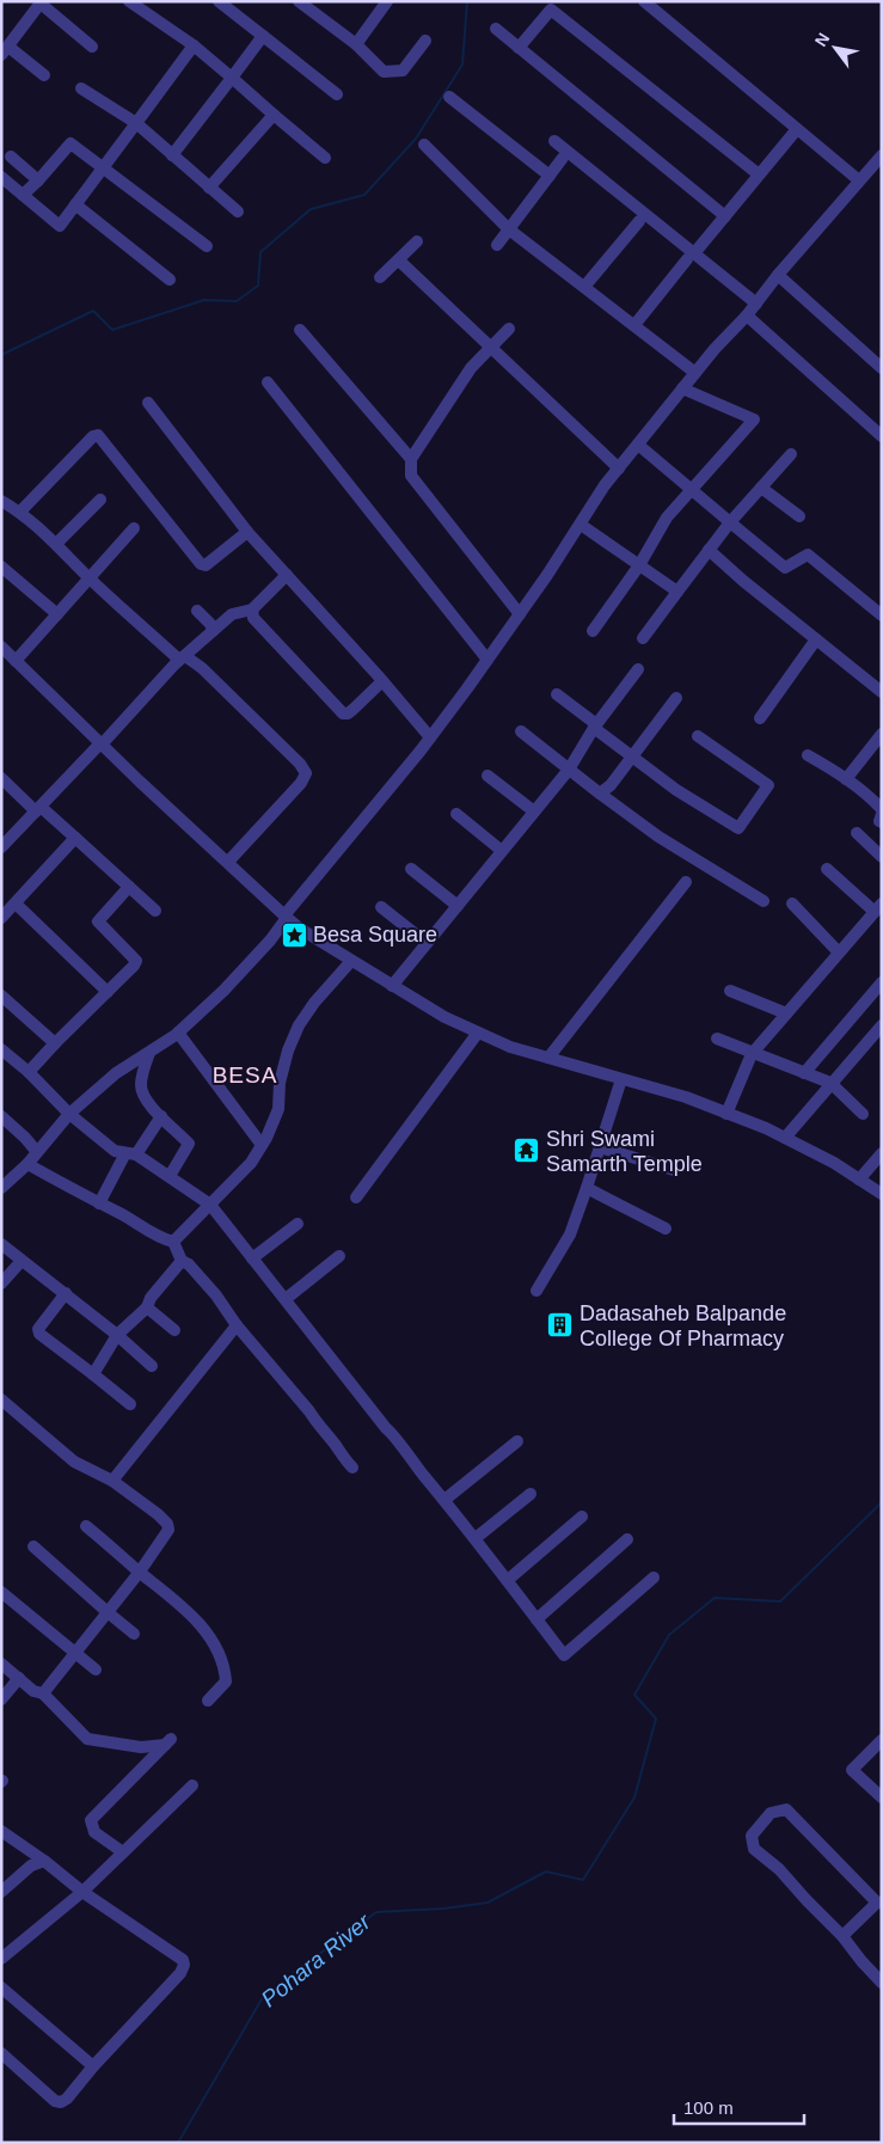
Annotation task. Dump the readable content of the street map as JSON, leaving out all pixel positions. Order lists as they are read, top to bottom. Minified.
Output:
{"districts":["BESA"],"water":["Pohara River"],"places":{"place":["Besa Square"],"temple":["Shri Swami Samarth Temple"],"building":["Dadasaheb Balpande College Of Pharmacy"]},"scale_bar":"100 m","north":"top left"}
